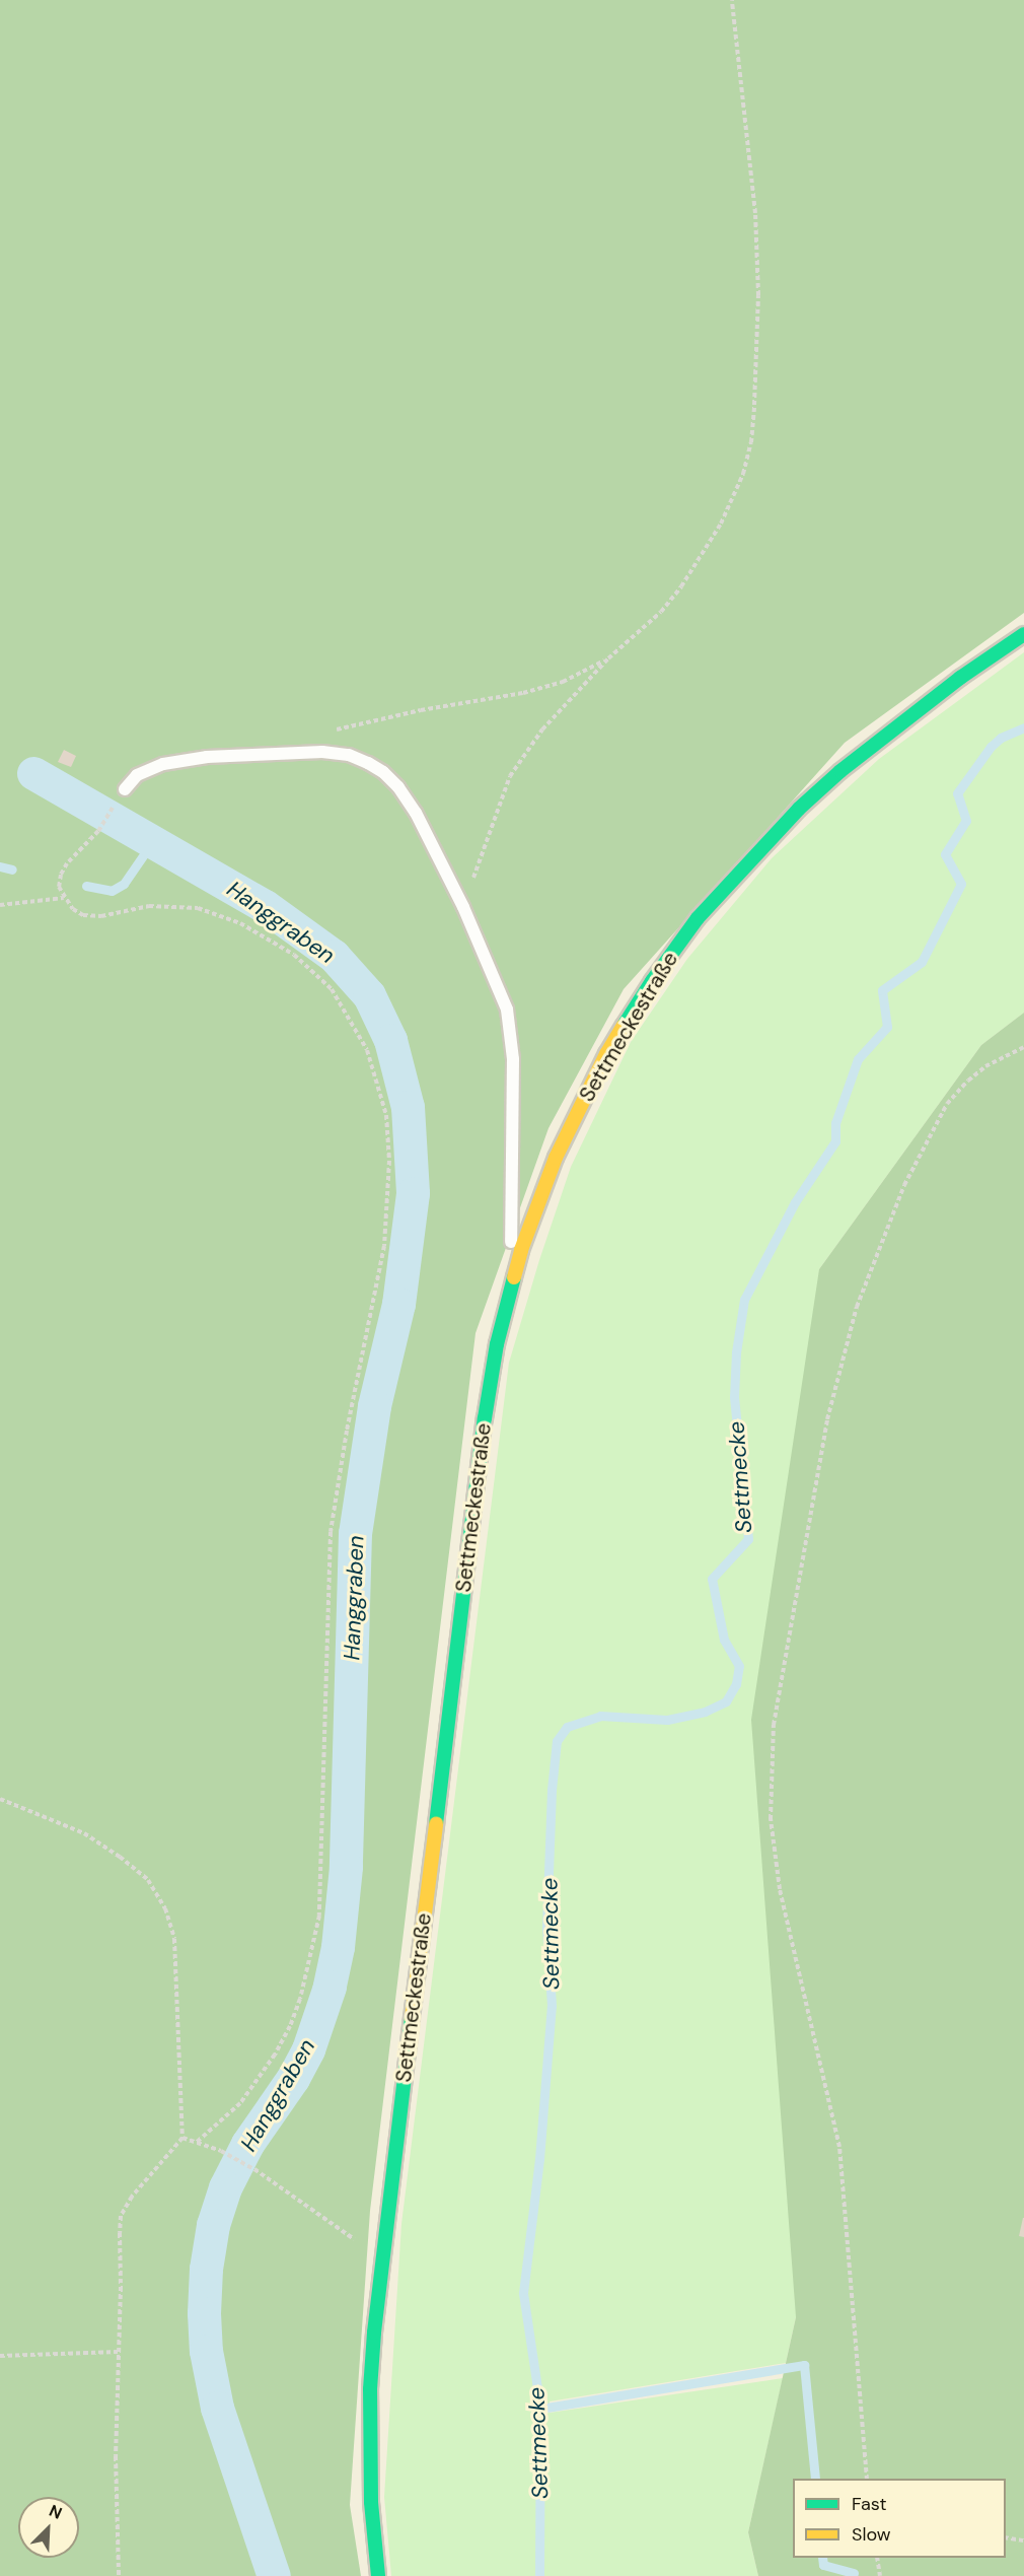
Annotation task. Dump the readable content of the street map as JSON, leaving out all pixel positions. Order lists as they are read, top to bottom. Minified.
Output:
{"streets":{"street":["Settmeckestraße"]},"water":["Hanggraben","Settmecke"],"legend":["Fast","Slow"],"north":"top right"}
